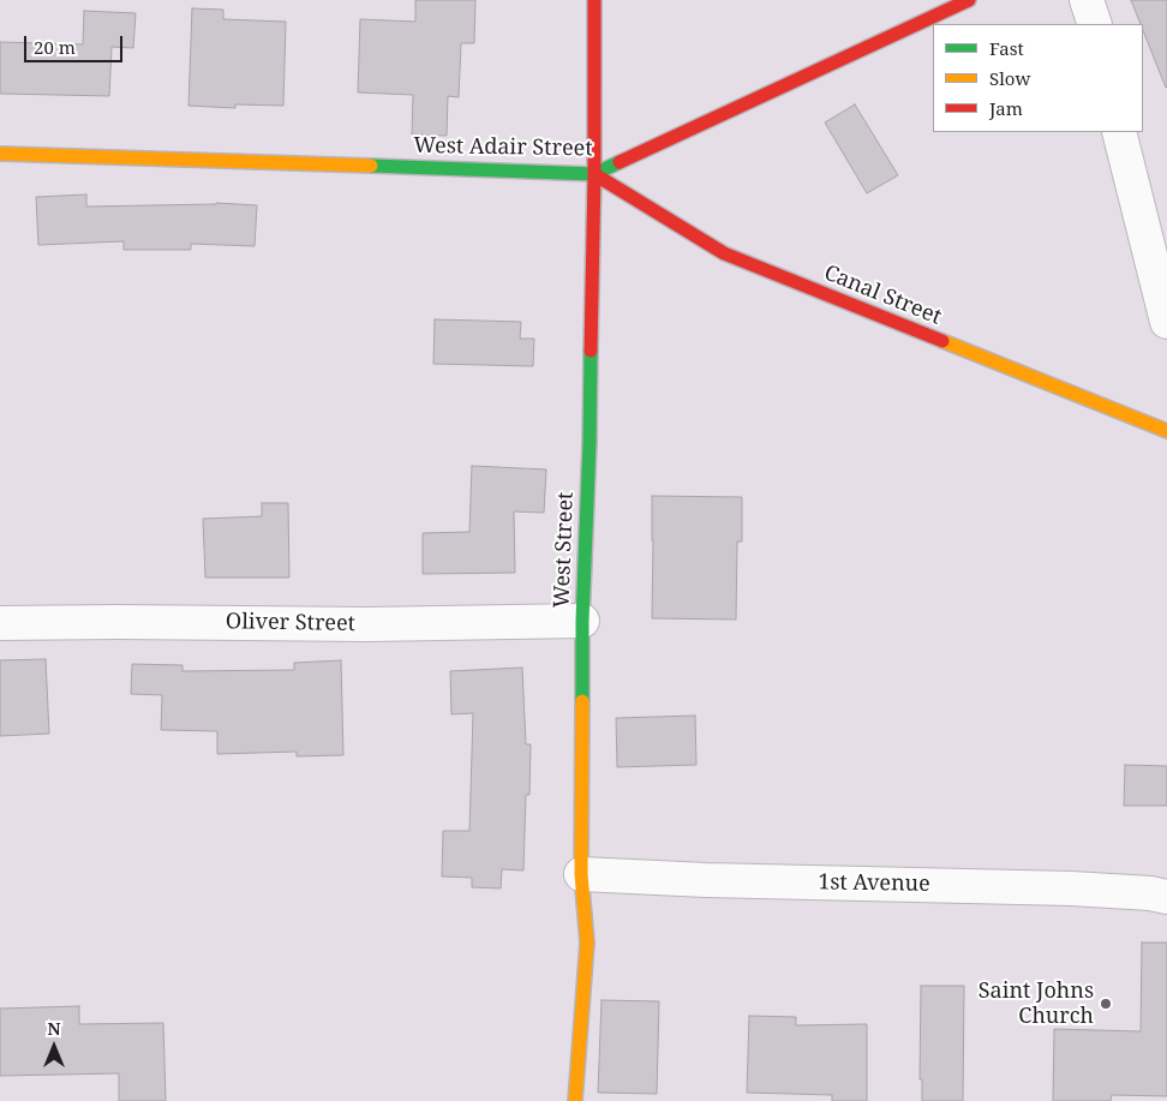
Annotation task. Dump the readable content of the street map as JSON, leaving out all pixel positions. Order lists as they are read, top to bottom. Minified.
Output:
{"streets":{"street":["West Adair Street","Canal Street","West Street","Oliver Street","1st Avenue"]},"crossings":[["West Adair Street","Canal Street"],["West Adair Street","West Street"],["Canal Street","West Street"],["West Street","Oliver Street"],["West Street","1st Avenue"]],"places":["Saint Johns Church"],"legend":["Fast","Slow","Jam"],"scale_bar":"20 m","north":"top"}
